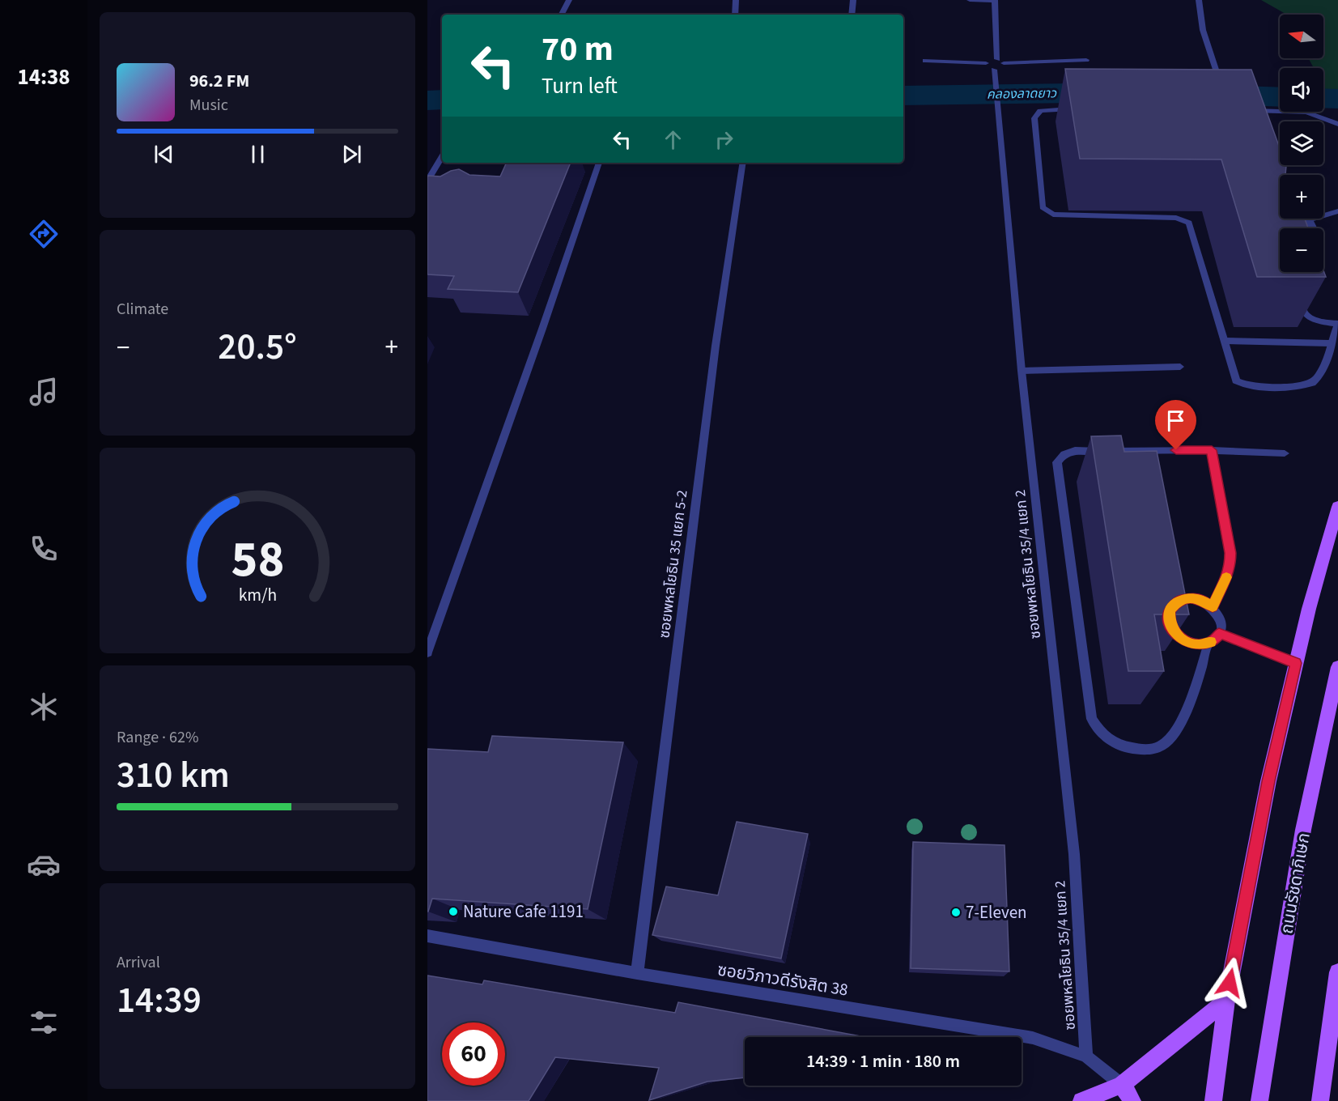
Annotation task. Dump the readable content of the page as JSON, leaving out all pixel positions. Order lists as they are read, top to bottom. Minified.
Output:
{"streets":{"main road":["ถนนรัชดาภิเษก"],"street":["ซอยพหลโยธิน 35 แยก 5-2","ซอยพหลโยธิน 35/4 แยก 2","ซอยวิภาวดีรังสิต 38"]},"crossings":[["ซอยพหลโยธิน 35 แยก 5-2","ซอยวิภาวดีรังสิต 38"],["ซอยพหลโยธิน 35/4 แยก 2","ซอยวิภาวดีรังสิต 38"]],"water":["คลองลาดยาว"],"places":["Nature Cafe 1191","7-Eleven"],"north":"left","page":{"tabs":"14:38","map_buttons":["+","−"],"turn":["70 m","Turn left"],"song":["96.2 FM","Music"],"tile":["Climate",["Range · 62%","310 km"],["Arrival","14:39"]],"heat":["−","20.5°","+"],"limit":"60","trip":"14:39 · 1 min · 180 m","gauge":["58","km/h"]}}
